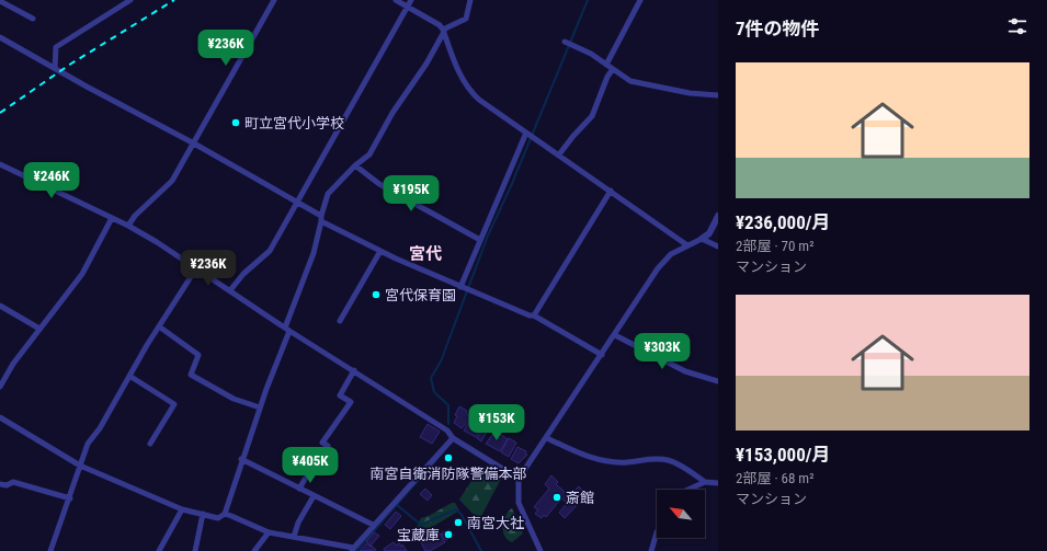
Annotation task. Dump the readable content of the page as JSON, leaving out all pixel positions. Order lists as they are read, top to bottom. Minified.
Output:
{"districts":["宮代"],"places":["町立宮代小学校","宮代保育園","南宮自衛消防隊警備本部","斎館","南宮大社","宝蔵庫"],"north":"top left","page":{"heading":"7件の物件","price":["¥236K","¥246K","¥195K","¥236K","¥303K","¥153K","¥405K"],"list":[{"name":"¥236,000/月","note":"2部屋 · 70 m² · マンション"},{"name":"¥153,000/月","note":"2部屋 · 68 m² · マンション"}]}}
